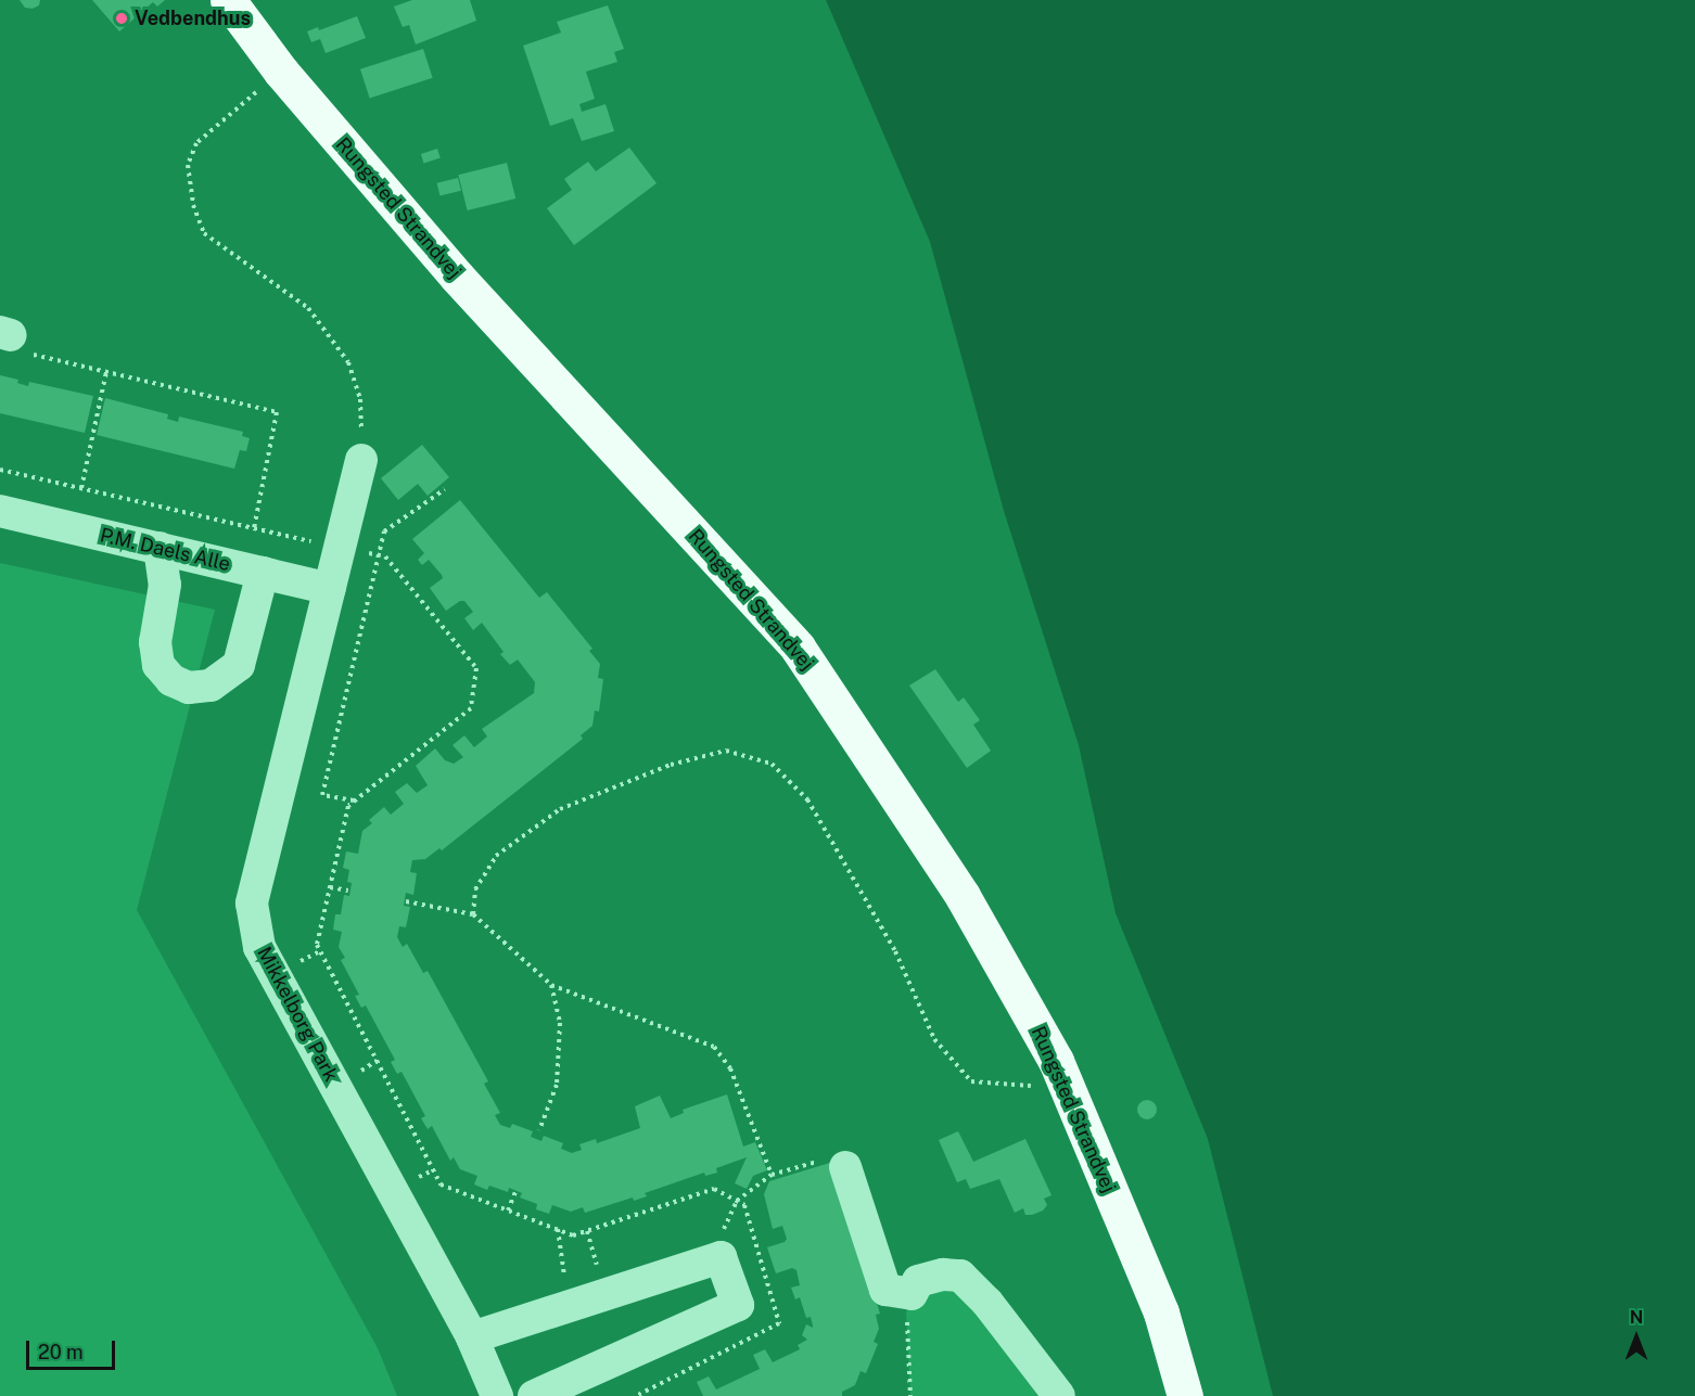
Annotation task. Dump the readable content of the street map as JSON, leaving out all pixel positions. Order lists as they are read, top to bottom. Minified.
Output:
{"streets":{"main road":["Rungsted Strandvej"],"street":["P.M. Daels Alle","Mikkelborg Park"]},"crossings":[["P.M. Daels Alle","Mikkelborg Park"]],"places":["Vedbendhus"],"scale_bar":"20 m","north":"top"}
